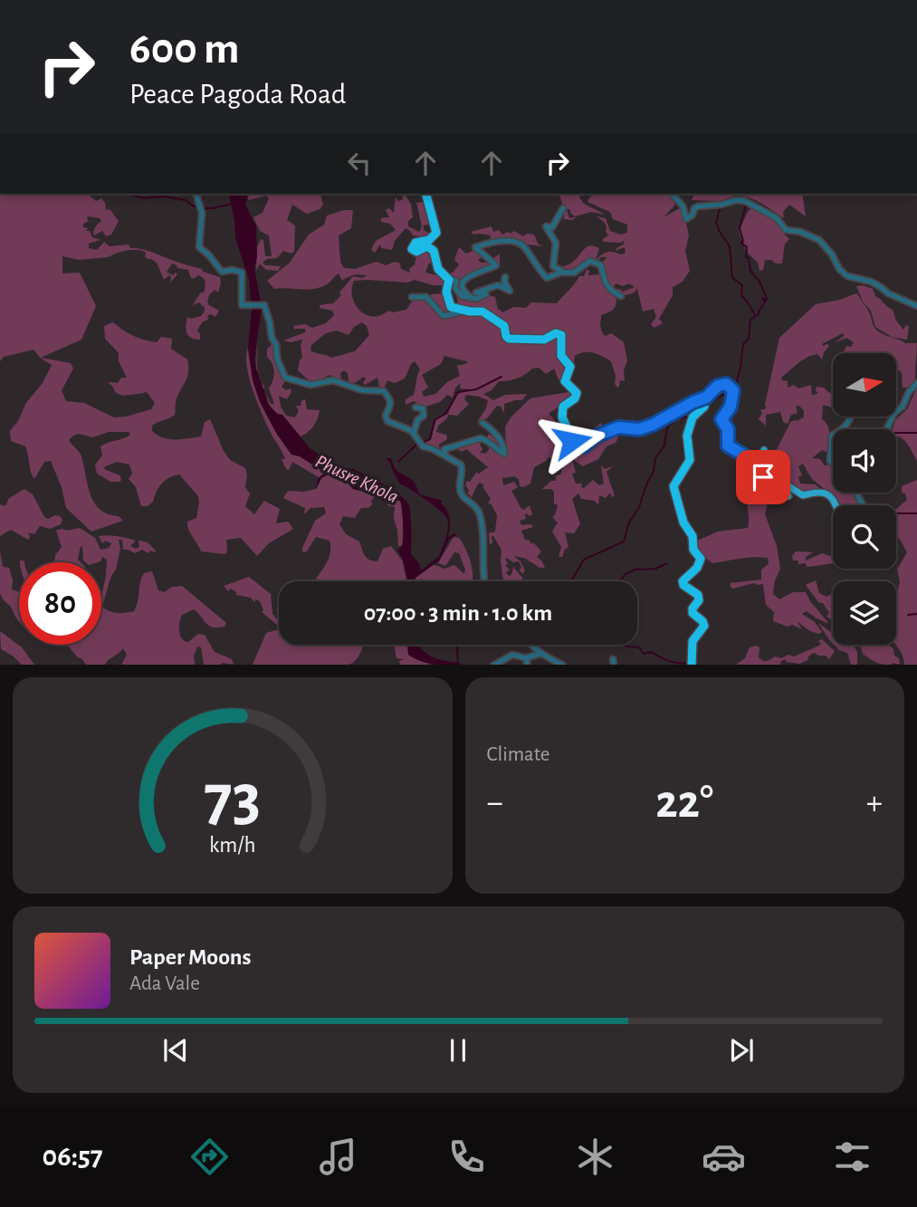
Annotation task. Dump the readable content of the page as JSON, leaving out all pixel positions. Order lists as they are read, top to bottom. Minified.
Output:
{"water":["Phusre Khola"],"north":"right","page":{"turn":["600 m","Peace Pagoda Road"],"limit":"80","trip":"07:00 · 3 min · 1.0 km","tile":"Climate","heat":["−","22°","+"],"song":["Paper Moons","Ada Vale"],"tabs":"06:57","gauge":["73","km/h"]}}
